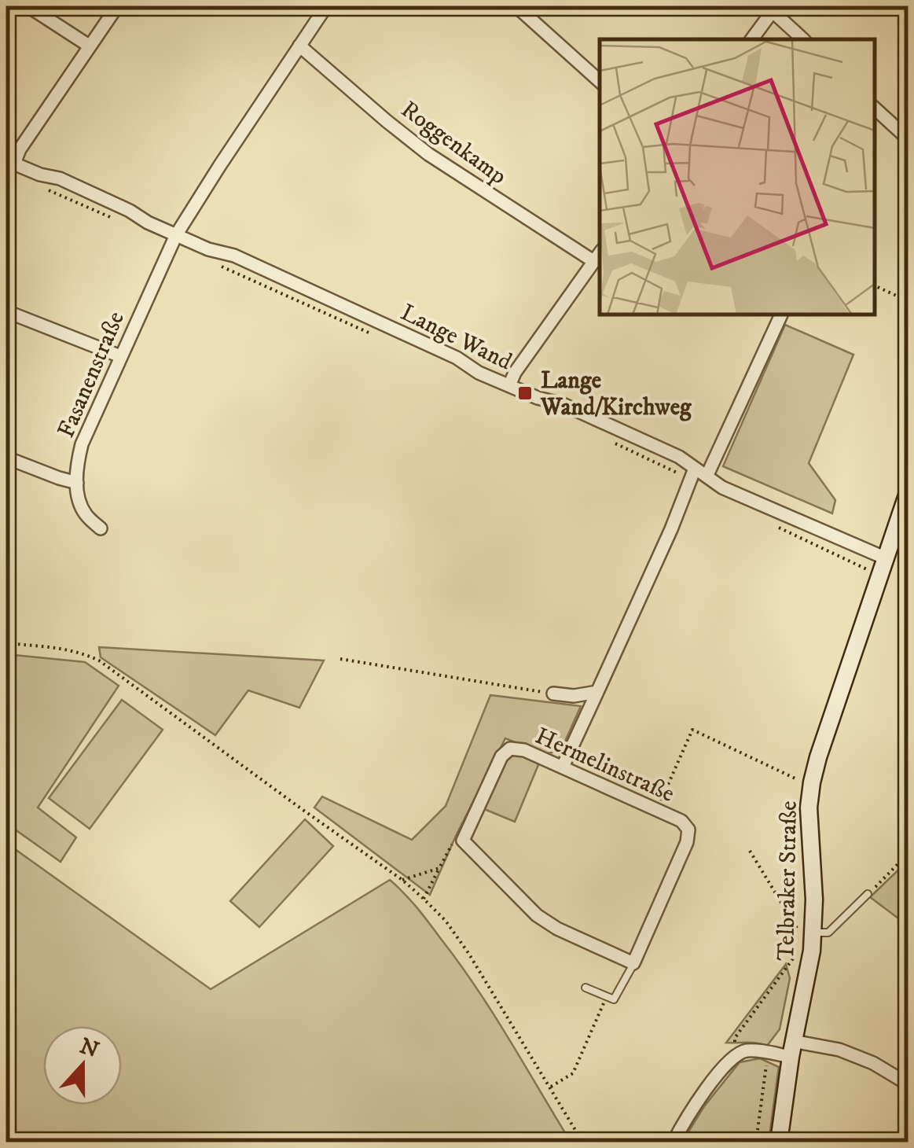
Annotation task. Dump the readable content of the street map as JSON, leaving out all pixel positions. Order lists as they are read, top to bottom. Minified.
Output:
{"streets":{"street":["Roggenkamp","Lange Wand","Fasanenstraße","Hermelinstraße","Telbraker Straße"]},"crossings":[["Roggenkamp","Fasanenstraße"],["Lange Wand","Fasanenstraße"],["Lange Wand","Telbraker Straße"]],"places":{"transit":["Lange Wand/Kirchweg"]},"north":"top"}
